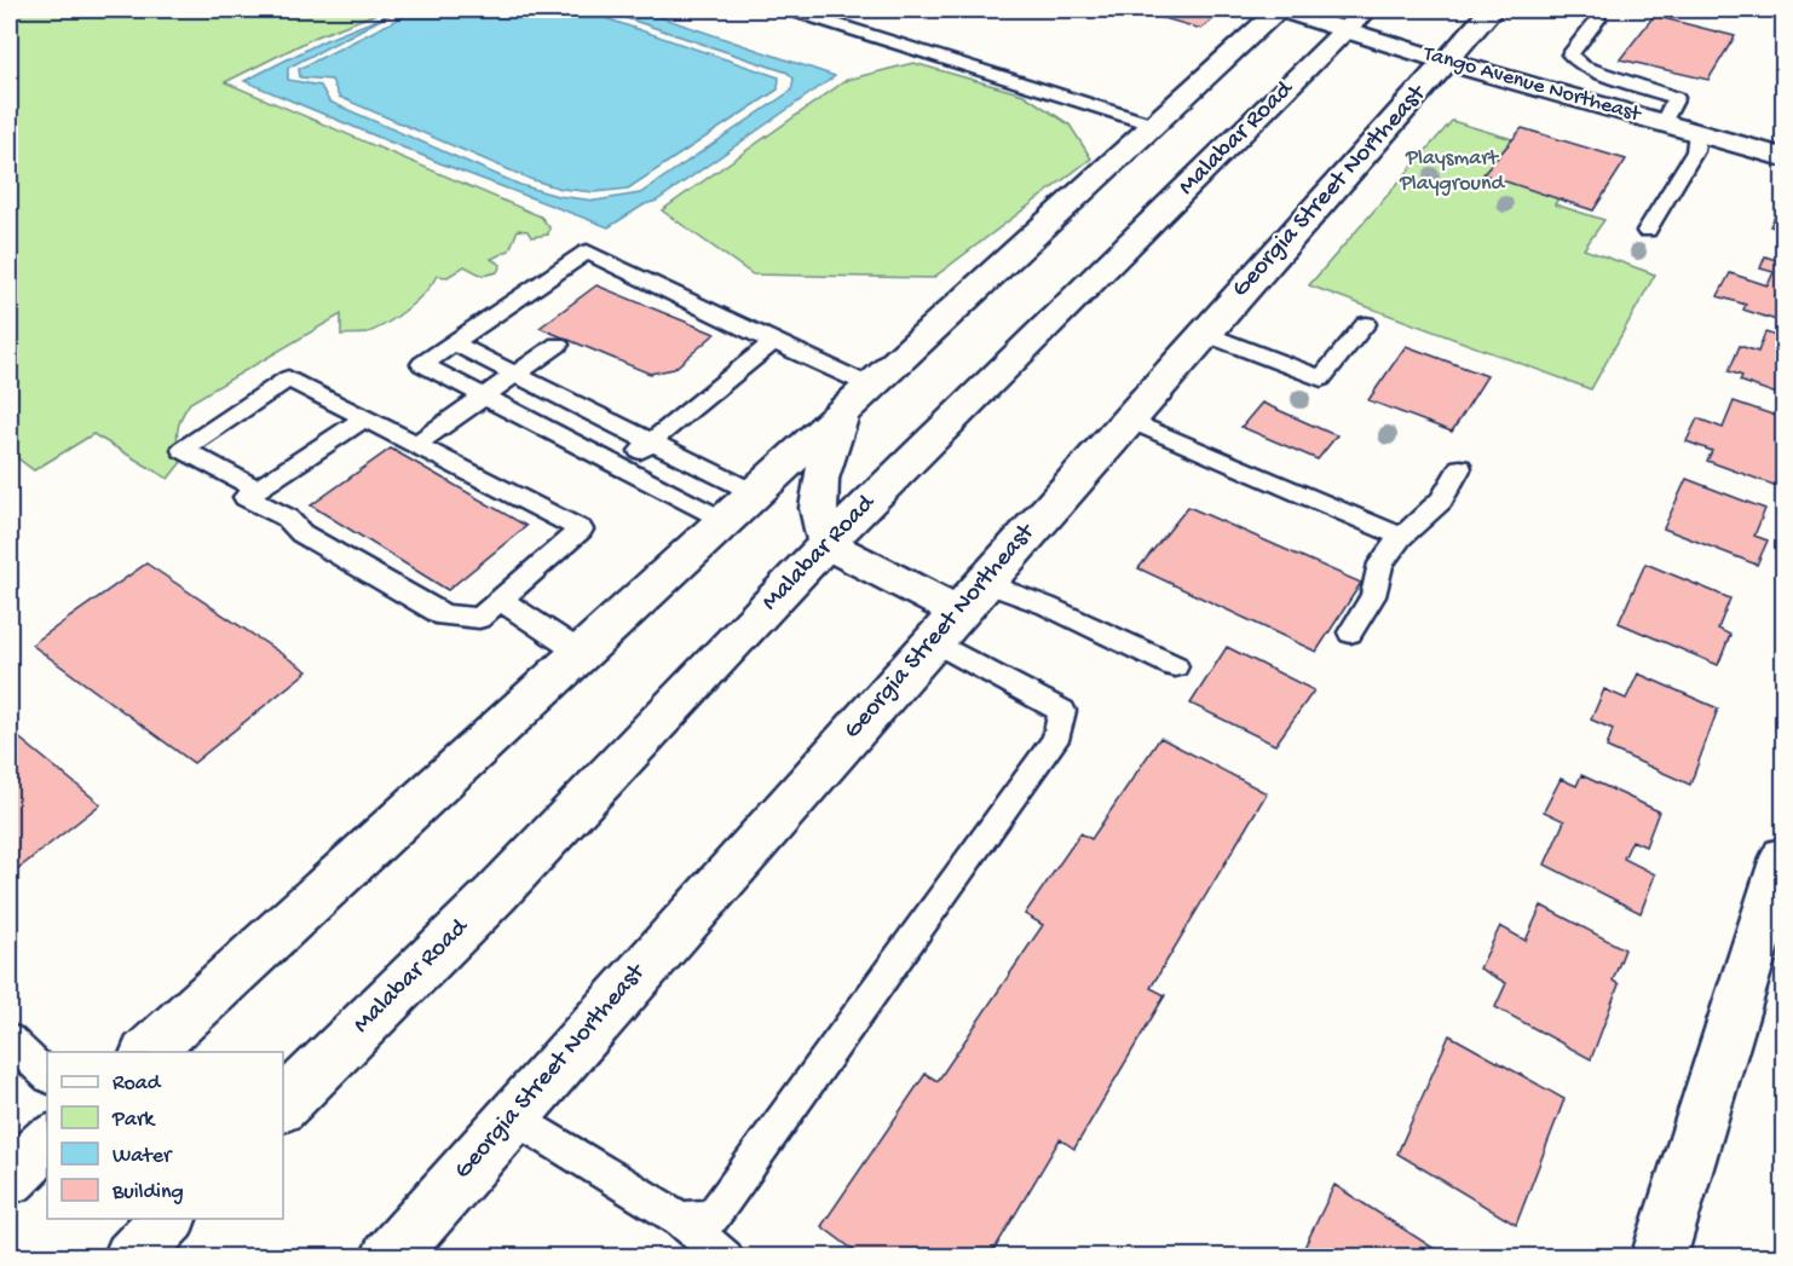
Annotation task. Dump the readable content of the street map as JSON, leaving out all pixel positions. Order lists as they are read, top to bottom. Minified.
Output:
{"streets":{"main road":["Tango Avenue Northeast","Malabar Road","Georgia Street Northeast"]},"crossings":[["Tango Avenue Northeast","Malabar Road"],["Tango Avenue Northeast","Georgia Street Northeast"]],"parks":["Playsmart Playground"],"legend":["Road","Park","Water","Building"]}
